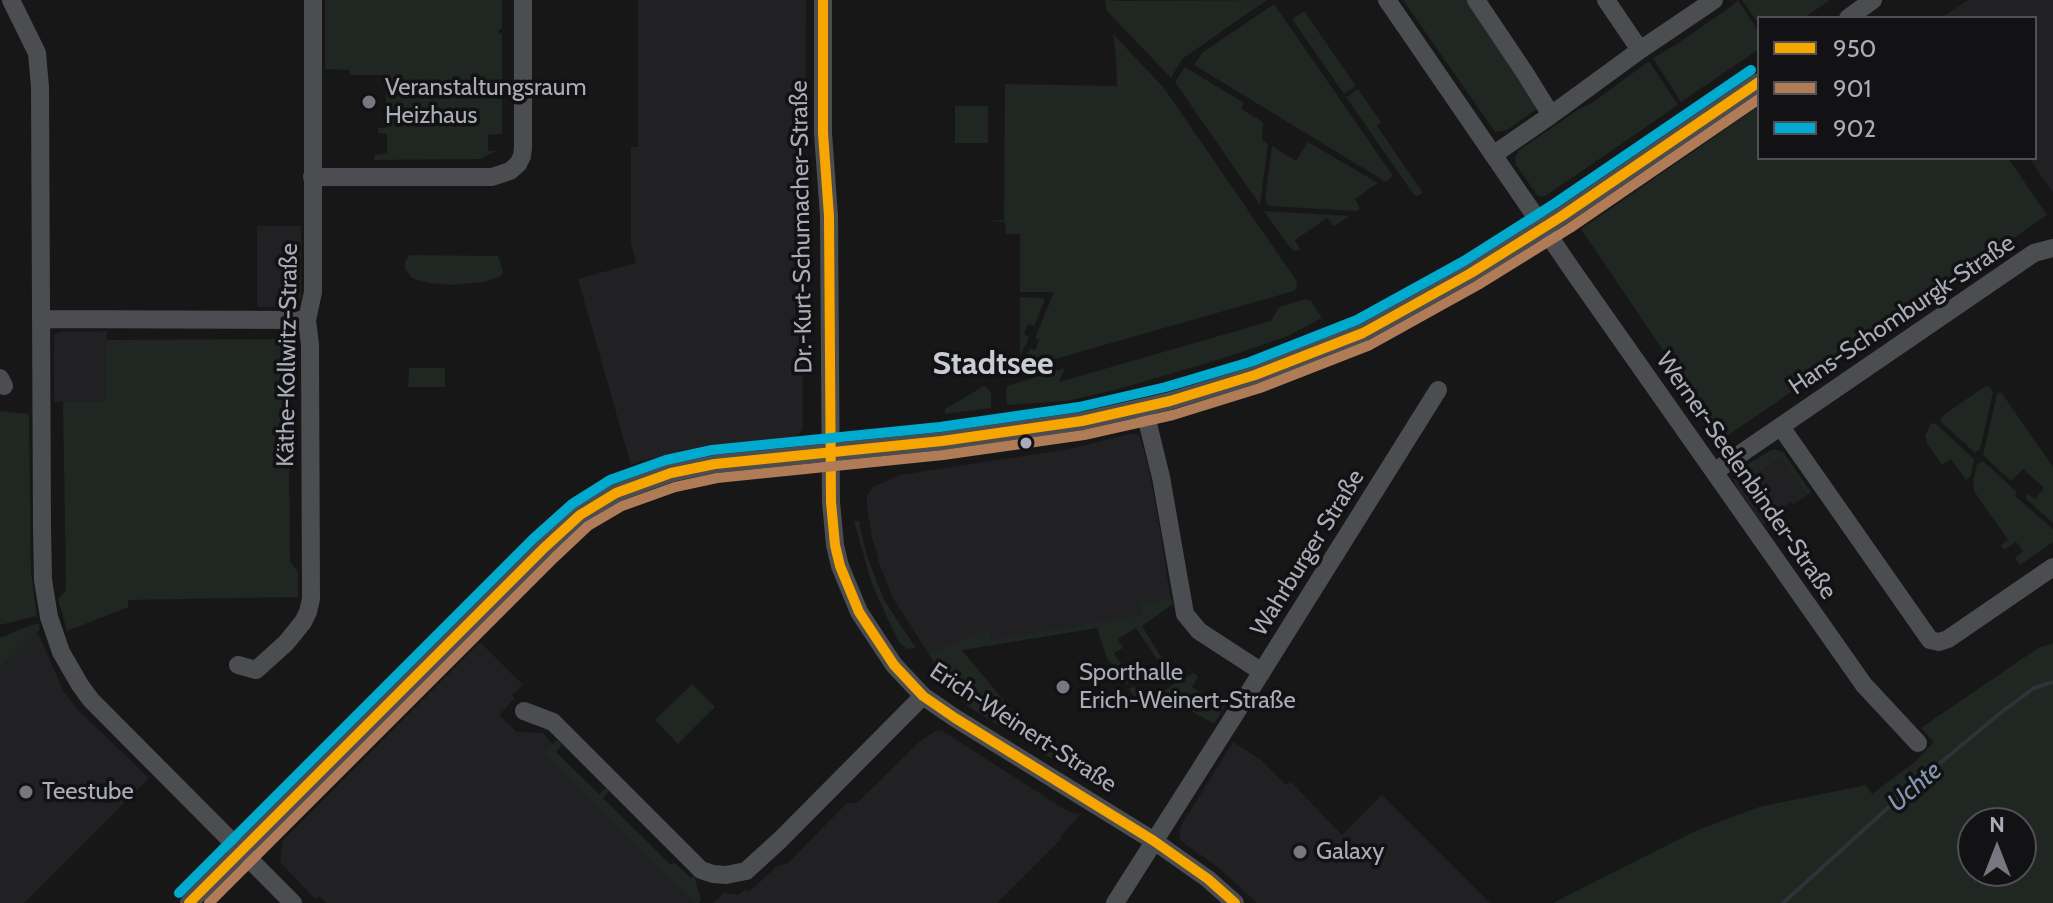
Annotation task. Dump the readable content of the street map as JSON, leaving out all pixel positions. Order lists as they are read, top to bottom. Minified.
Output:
{"streets":{"street":["Dr.-Kurt-Schumacher-Straße","Hans-Schomburgk-Straße","Käthe-Kollwitz-Straße","Werner-Seelenbinder-Straße","Wahrburger Straße","Erich-Weinert-Straße"]},"crossings":[["Dr.-Kurt-Schumacher-Straße","Erich-Weinert-Straße"],["Hans-Schomburgk-Straße","Werner-Seelenbinder-Straße"],["Wahrburger Straße","Erich-Weinert-Straße"]],"districts":["Stadtsee"],"water":["Uchte"],"places":["Veranstaltungsraum Heizhaus","Sporthalle Erich-Weinert-Straße","Teestube","Galaxy"],"lines":["transit line 950","transit line 902","transit line 901"],"legend":["950","901","902"],"north":"top"}
